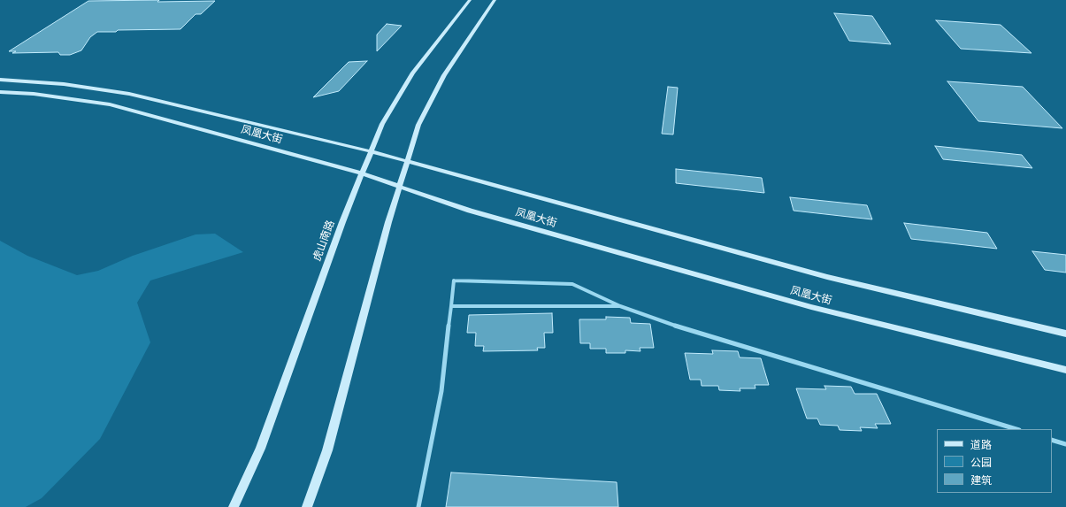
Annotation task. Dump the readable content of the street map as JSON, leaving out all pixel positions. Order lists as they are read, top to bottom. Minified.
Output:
{"streets":{"main road":["凤凰大街","虎山南路"]},"crossings":[["凤凰大街","虎山南路"]],"legend":["道路","公园","建筑"]}
